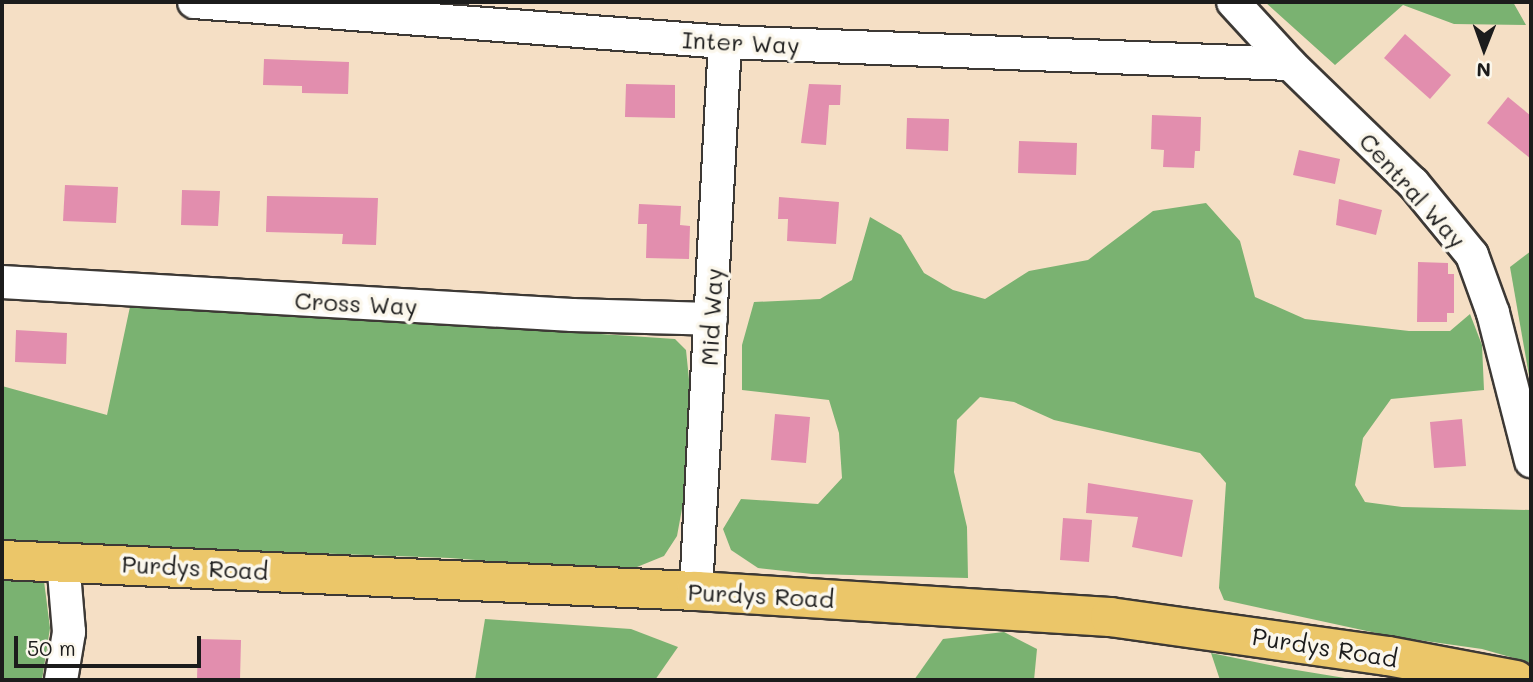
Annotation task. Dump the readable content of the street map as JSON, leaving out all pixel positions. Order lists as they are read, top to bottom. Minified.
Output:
{"streets":{"main road":["Purdys Road"],"street":["Inter Way","Central Way","Cross Way","Mid Way"]},"crossings":[["Inter Way","Central Way"],["Inter Way","Mid Way"],["Cross Way","Mid Way"],["Mid Way","Purdys Road"]],"scale_bar":"50 m","north":"bottom"}
